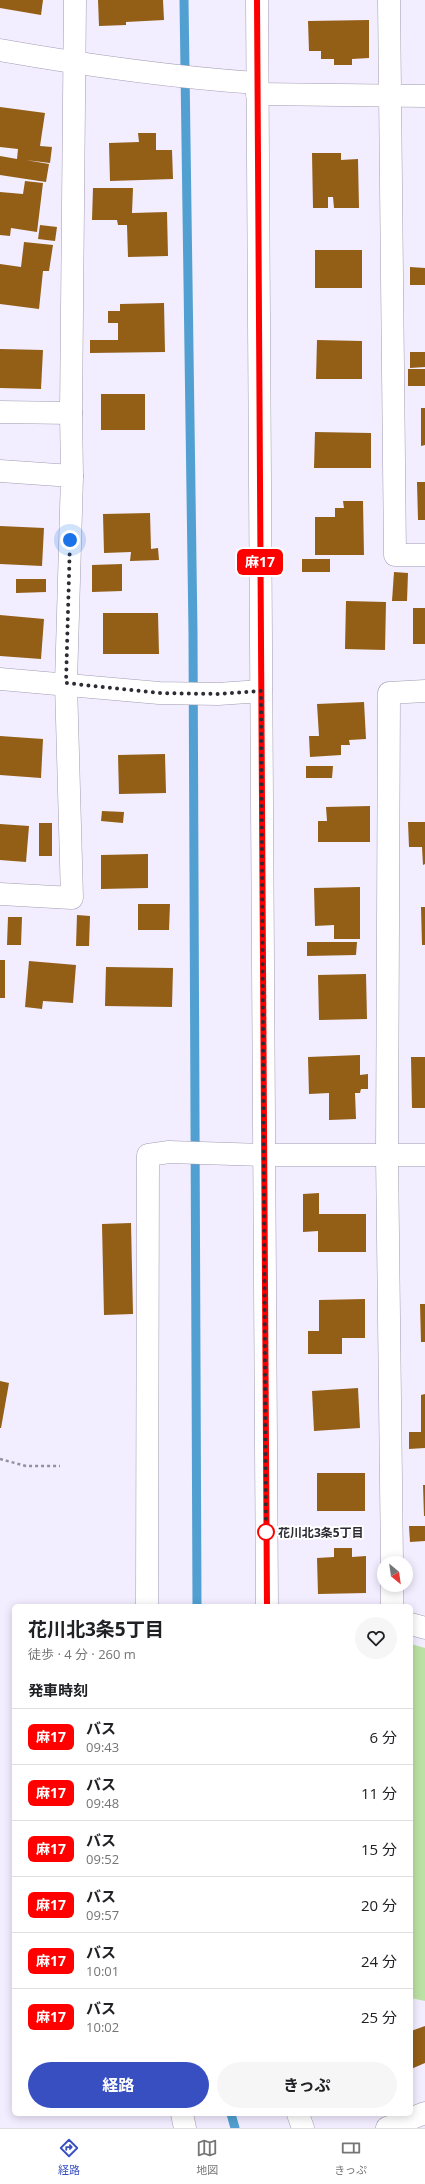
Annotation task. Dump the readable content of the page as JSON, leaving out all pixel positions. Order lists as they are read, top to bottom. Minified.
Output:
{"places":["花川北3条5丁目"],"lines":["bus line 麻17"],"north":"bottom right","page":{"on_map":"麻17","heading":[["花川北3条5丁目","徒歩 · 4 分 · 260 m"],"発車時刻"],"list":[{"mark":"麻17","name":"バス","note":"09:43","value":"6 分"},{"mark":"麻17","name":"バス","note":"09:48","value":"11 分"},{"mark":"麻17","name":"バス","note":"09:52","value":"15 分"},{"mark":"麻17","name":"バス","note":"09:57","value":"20 分"},{"mark":"麻17","name":"バス","note":"10:01","value":"24 分"},{"mark":"麻17","name":"バス","note":"10:02","value":"25 分"}],"buttons":["経路","きっぷ"],"tabs":["経路","地図","きっぷ"]}}
